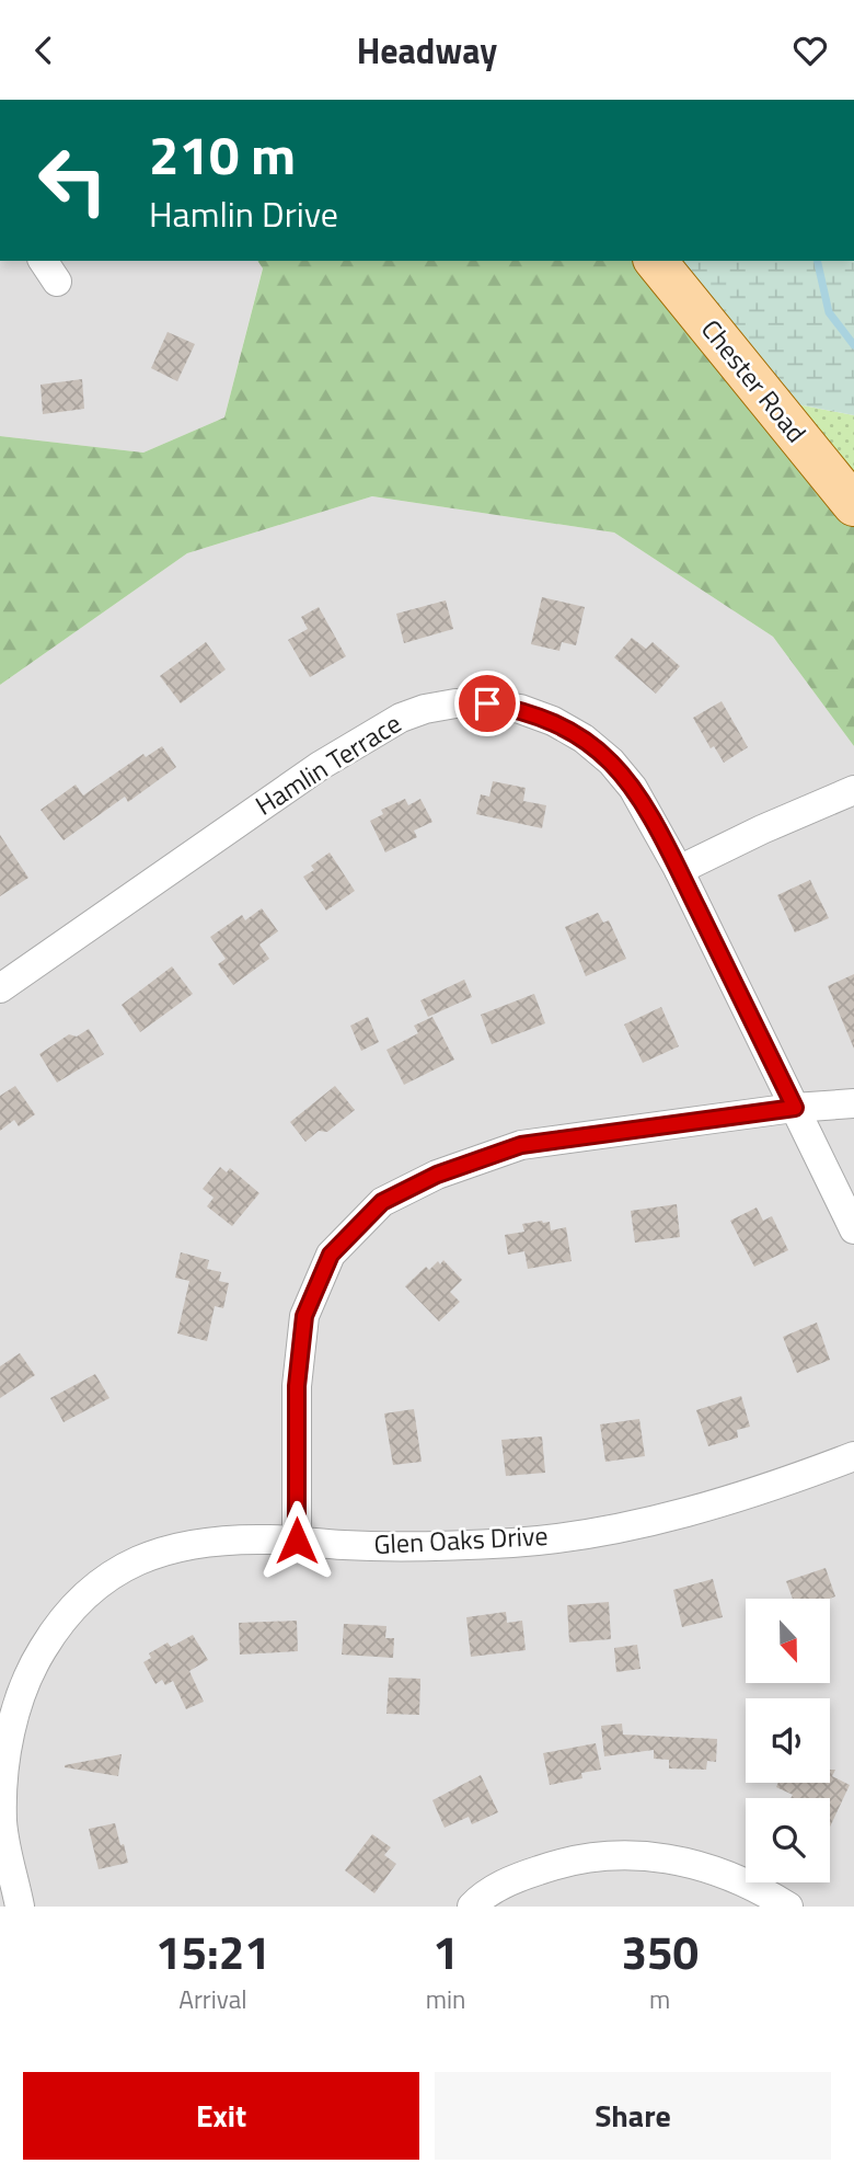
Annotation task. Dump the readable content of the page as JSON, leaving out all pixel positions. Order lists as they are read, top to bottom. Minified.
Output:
{"streets":{"main road":["Chester Road"],"street":["Hamlin Terrace","Glen Oaks Drive"]},"north":"bottom","page":{"header":"Headway","turn":["210 m","Hamlin Drive"],"eta":["15:21","Arrival","1","min","350","m"],"buttons":["Exit","Share"]}}
